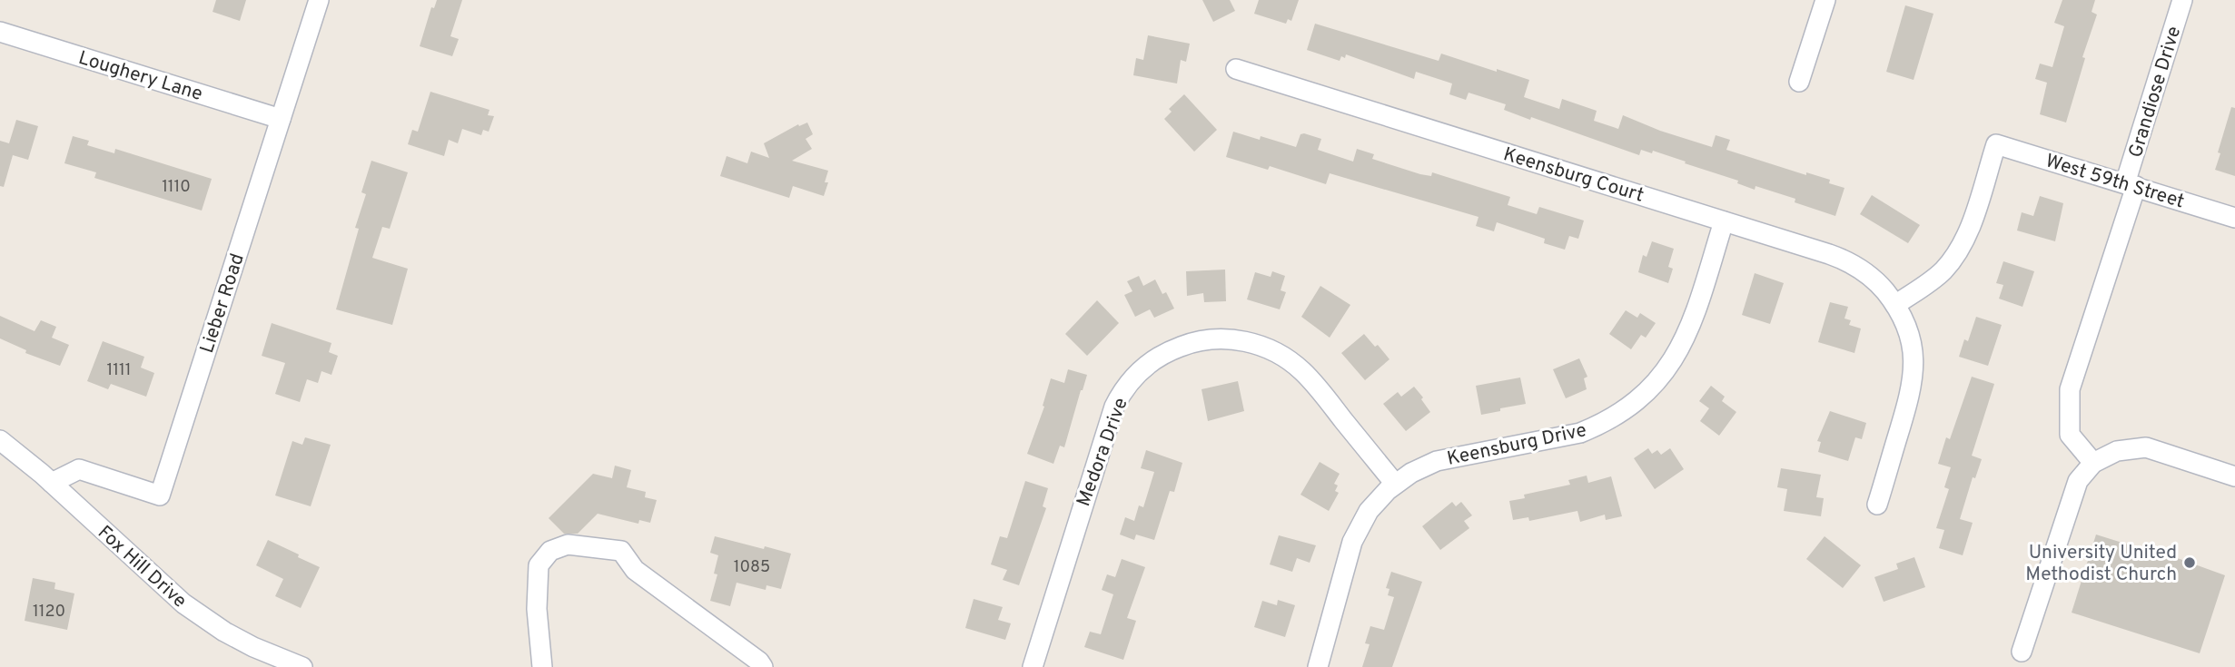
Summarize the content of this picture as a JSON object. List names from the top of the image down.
{
  "streets": {
    "street": [
      "Loughery Lane",
      "Grandiose Drive",
      "Keensburg Court",
      "West 59th Street",
      "Lieber Road",
      "Keensburg Drive",
      "Medora Drive",
      "Fox Hill Drive"
    ]
  },
  "crossings": [
    ["Loughery Lane", "Lieber Road"],
    ["Grandiose Drive", "West 59th Street"],
    ["Keensburg Court", "West 59th Street"],
    ["Keensburg Court", "Keensburg Drive"],
    ["Lieber Road", "Fox Hill Drive"],
    ["Keensburg Drive", "Medora Drive"]
  ],
  "places": ["University United Methodist Church"],
  "house_numbers": [
    "1110",
    "1111",
    "1085",
    "1120"
  ]
}
